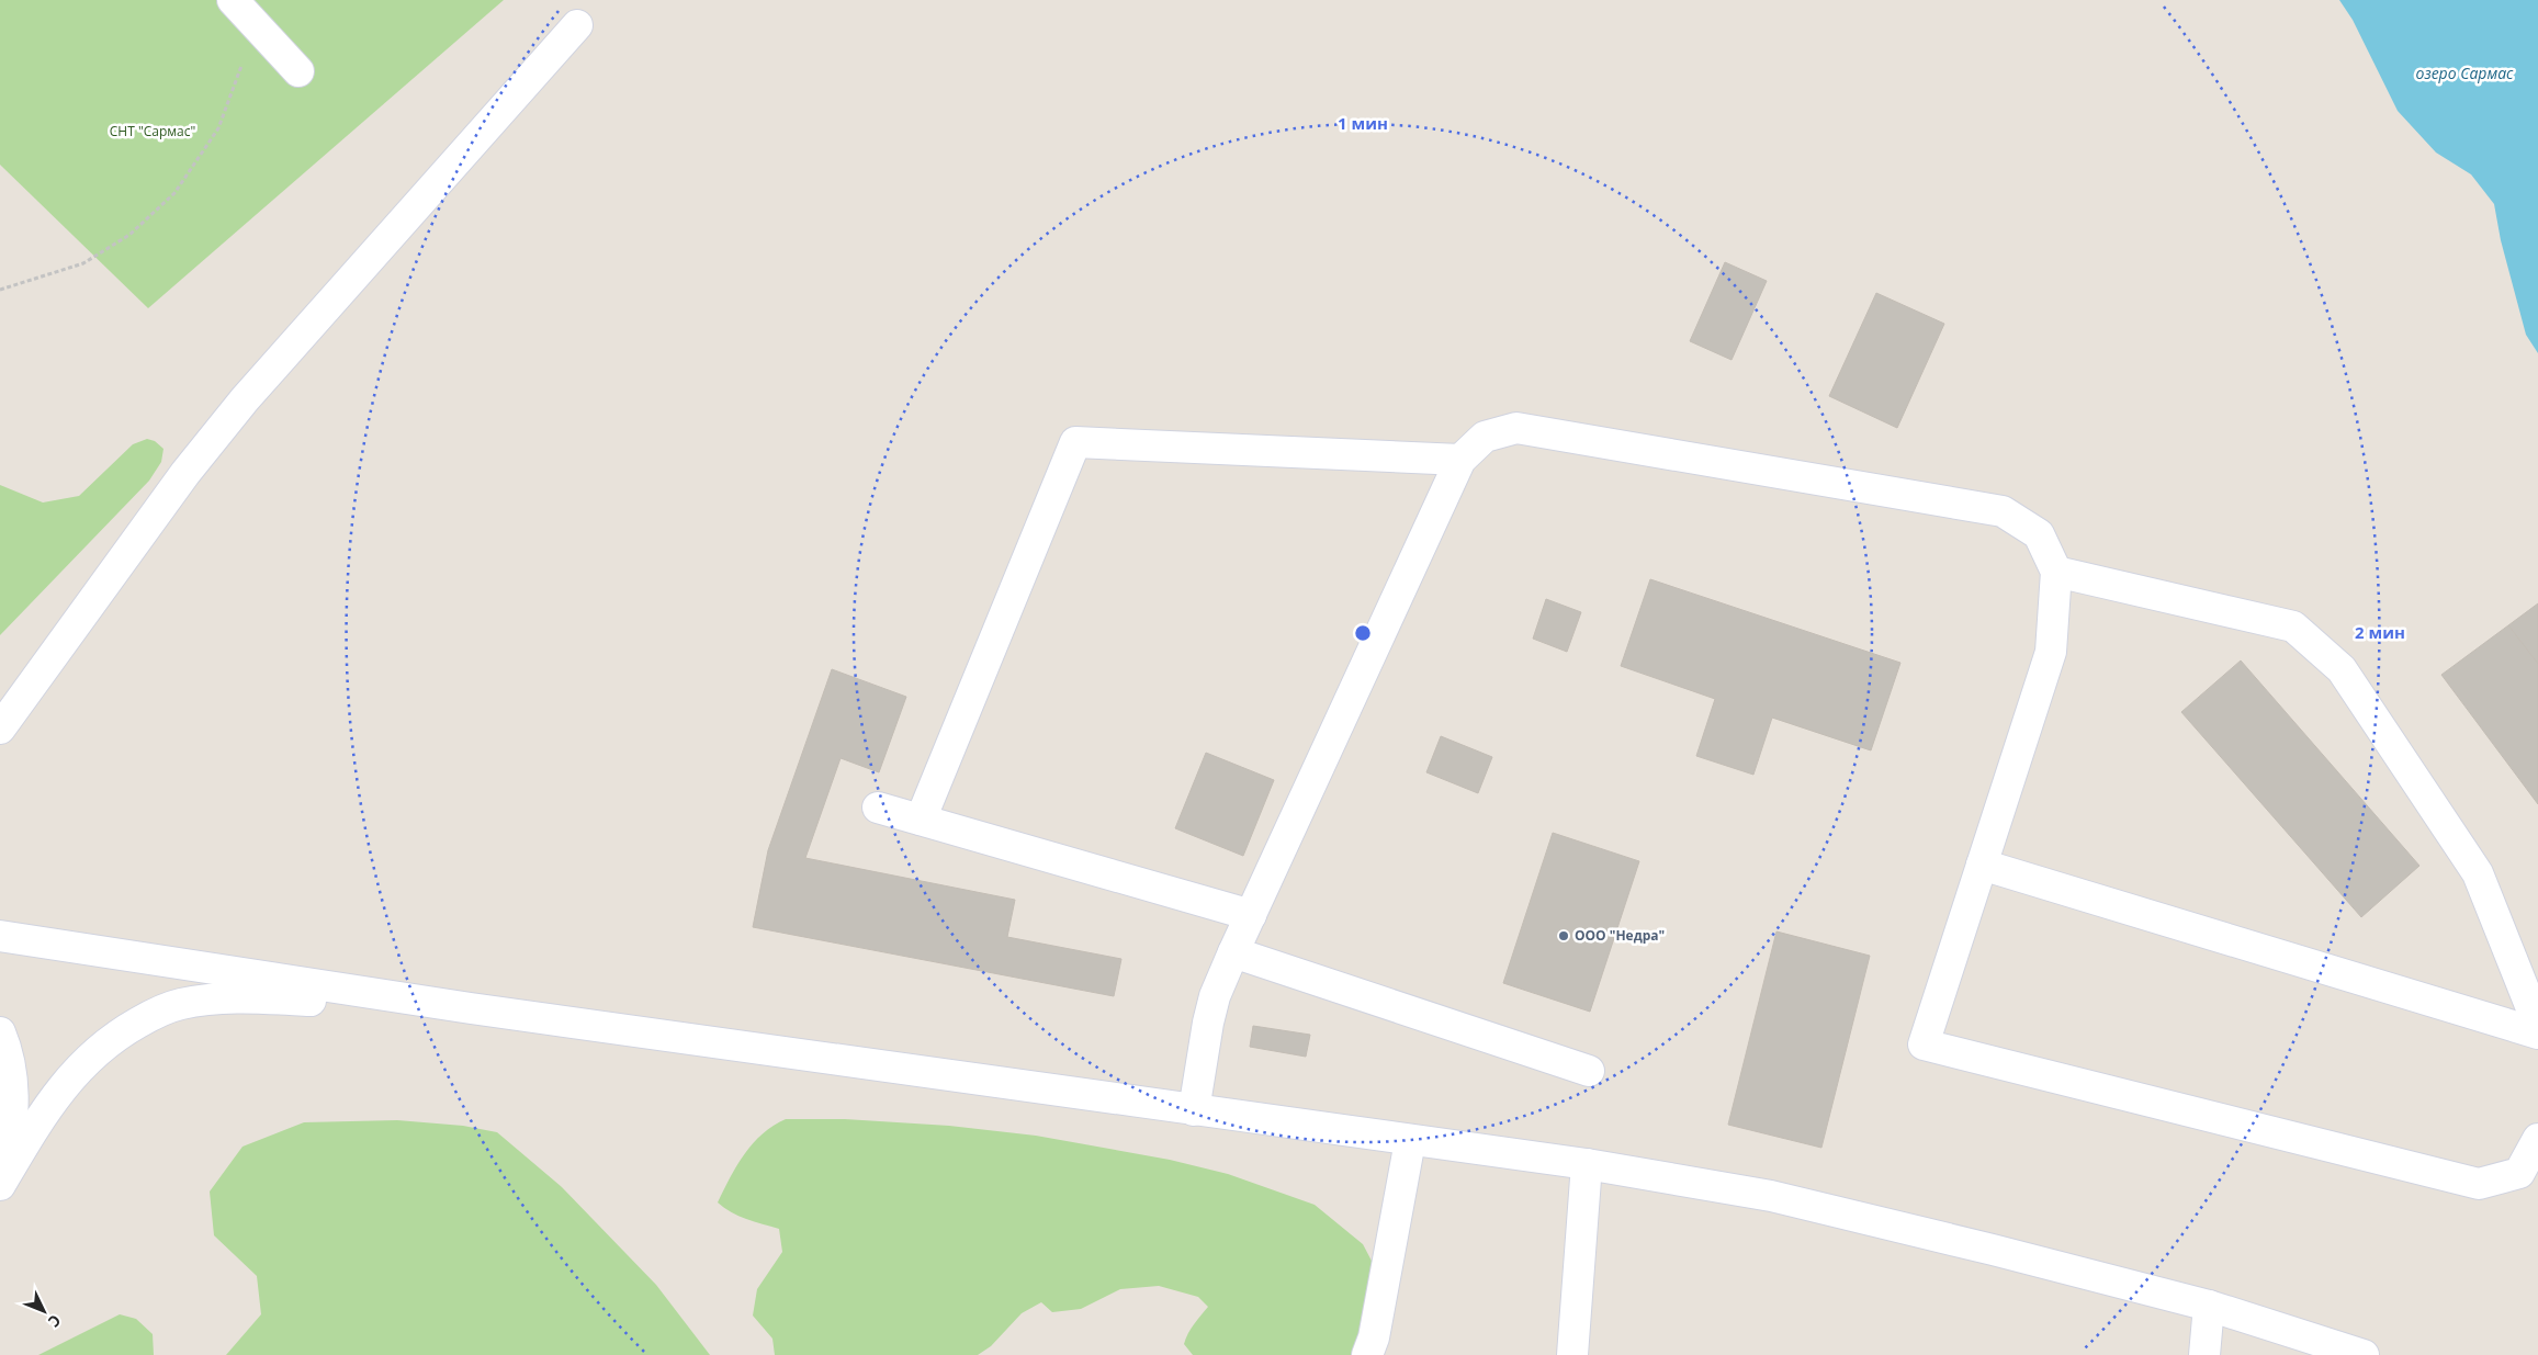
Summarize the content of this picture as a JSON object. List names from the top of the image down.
{
  "water": ["озеро Сармас"],
  "parks": ["СНТ \"Сармас\""],
  "places": ["ООО \"Недра\""],
  "north": "bottom right",
  "rings": ["1 мин", "2 мин"]
}
